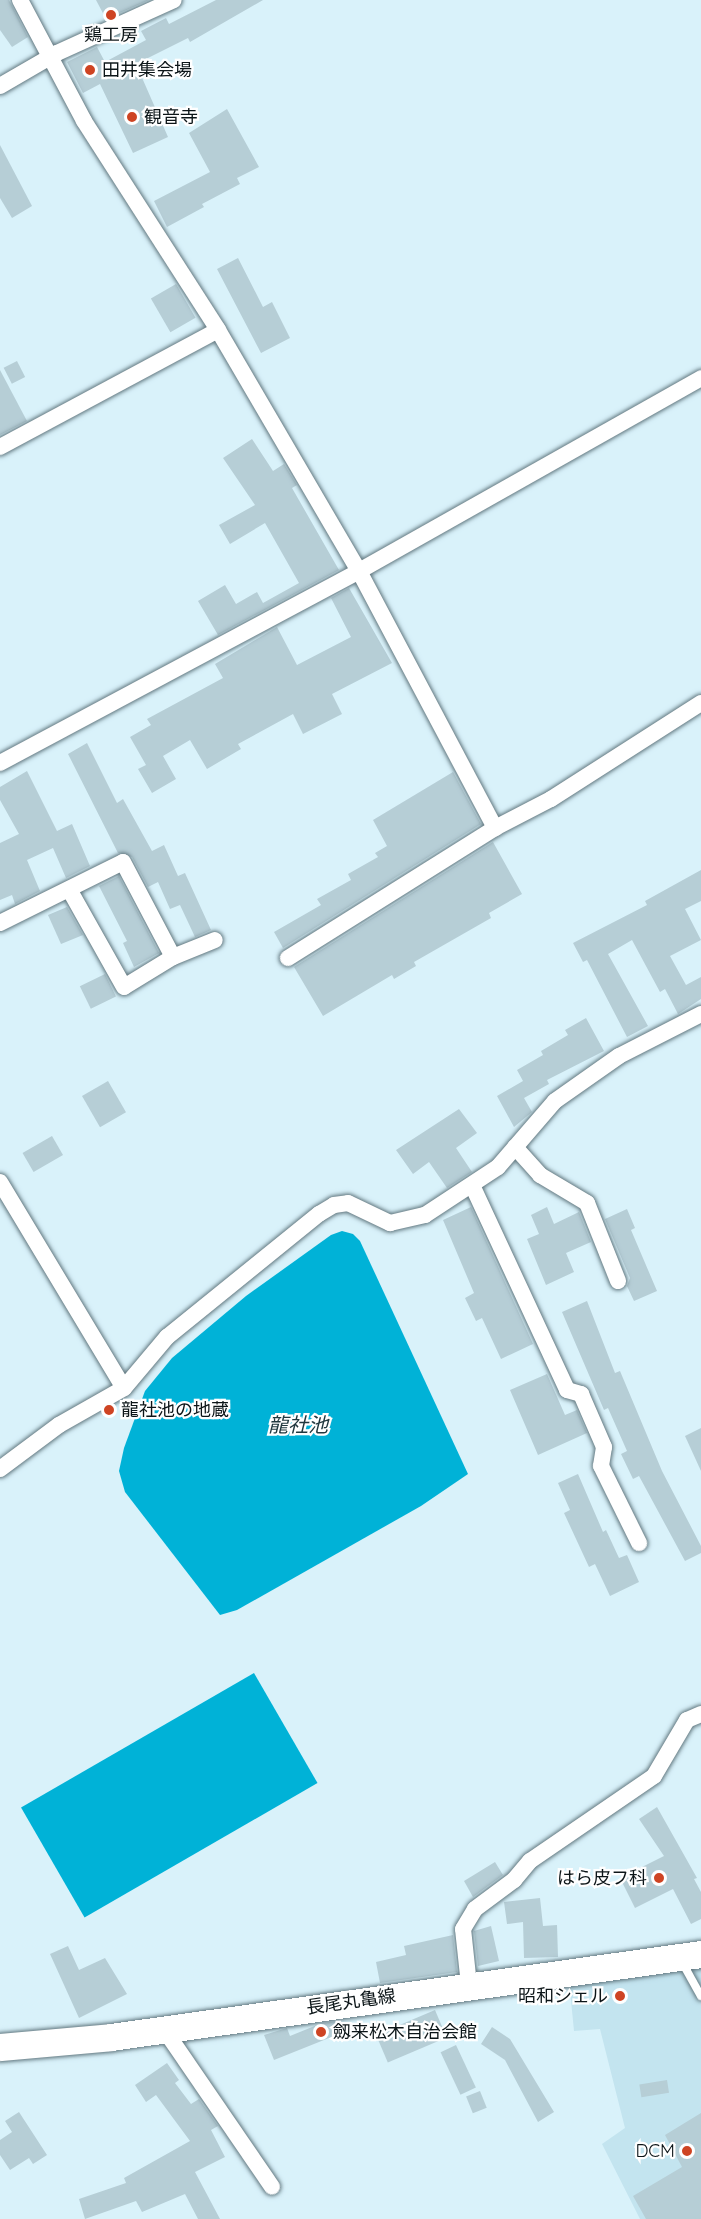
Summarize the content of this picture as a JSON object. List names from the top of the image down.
{
  "streets": {
    "main road": ["長尾丸亀線"]
  },
  "water": ["龍社池"],
  "places": [
    "鶏工房",
    "田井集会場",
    "観音寺",
    "龍社池の地蔵",
    "はら皮フ科",
    "昭和シェル",
    "劔来松木自治会館",
    "DCM"
  ]
}
